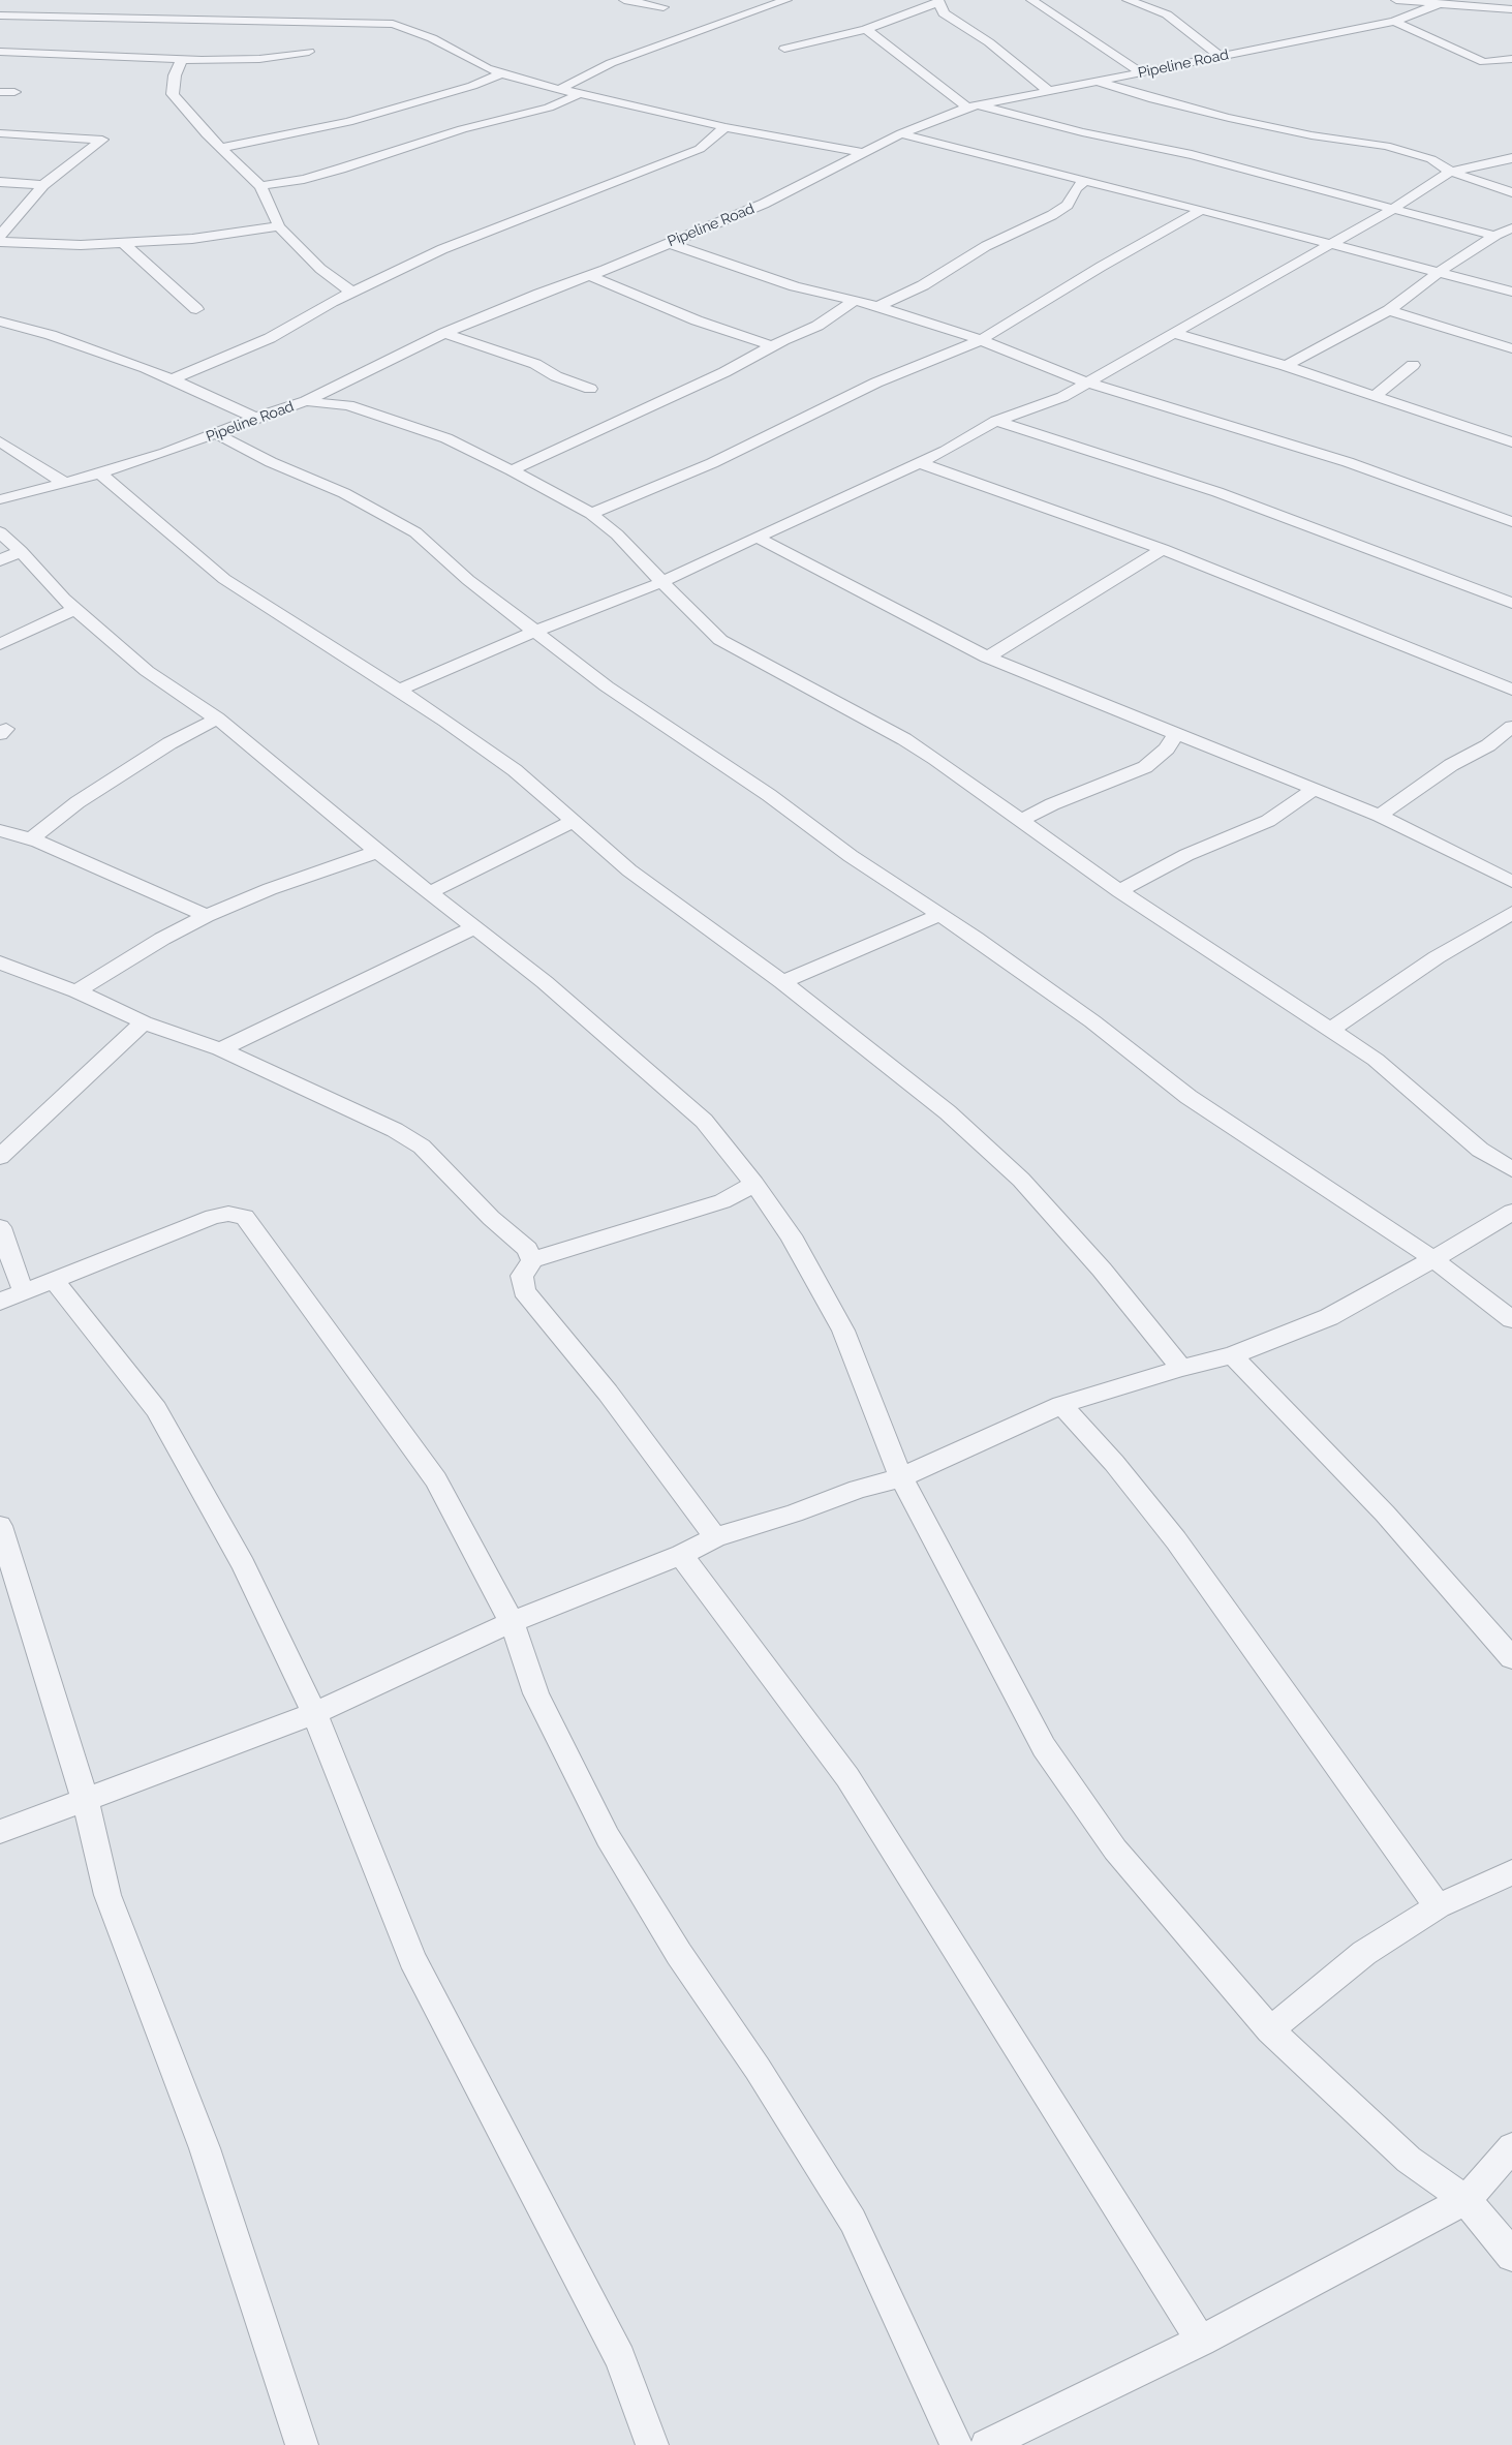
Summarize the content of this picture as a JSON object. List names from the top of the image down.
{
  "streets": {
    "street": ["Pipeline Road"]
  }
}
